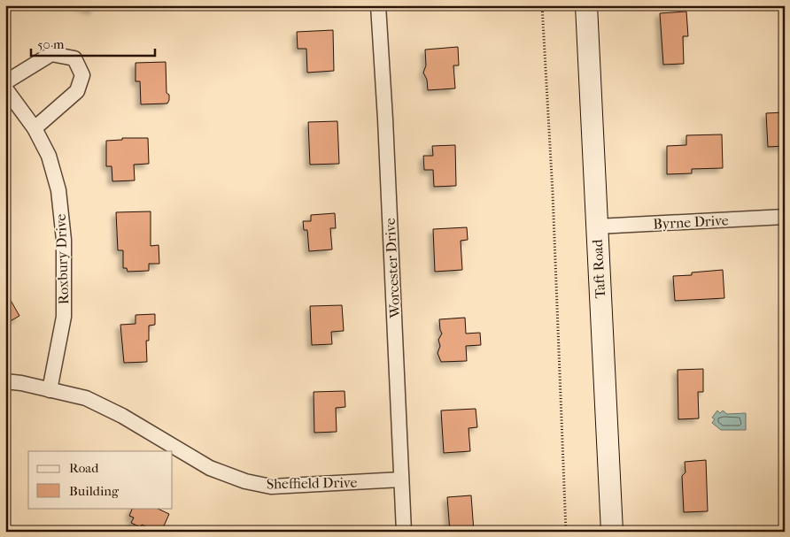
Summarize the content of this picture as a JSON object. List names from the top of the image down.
{
  "streets": {
    "street": [
      "Byrne Drive",
      "Roxbury Drive",
      "Worcester Drive",
      "Taft Road",
      "Sheffield Drive"
    ]
  },
  "crossings": [
    ["Byrne Drive", "Taft Road"],
    ["Roxbury Drive", "Sheffield Drive"],
    ["Worcester Drive", "Sheffield Drive"]
  ],
  "legend": ["Road", "Building"],
  "scale_bar": "50 m"
}
